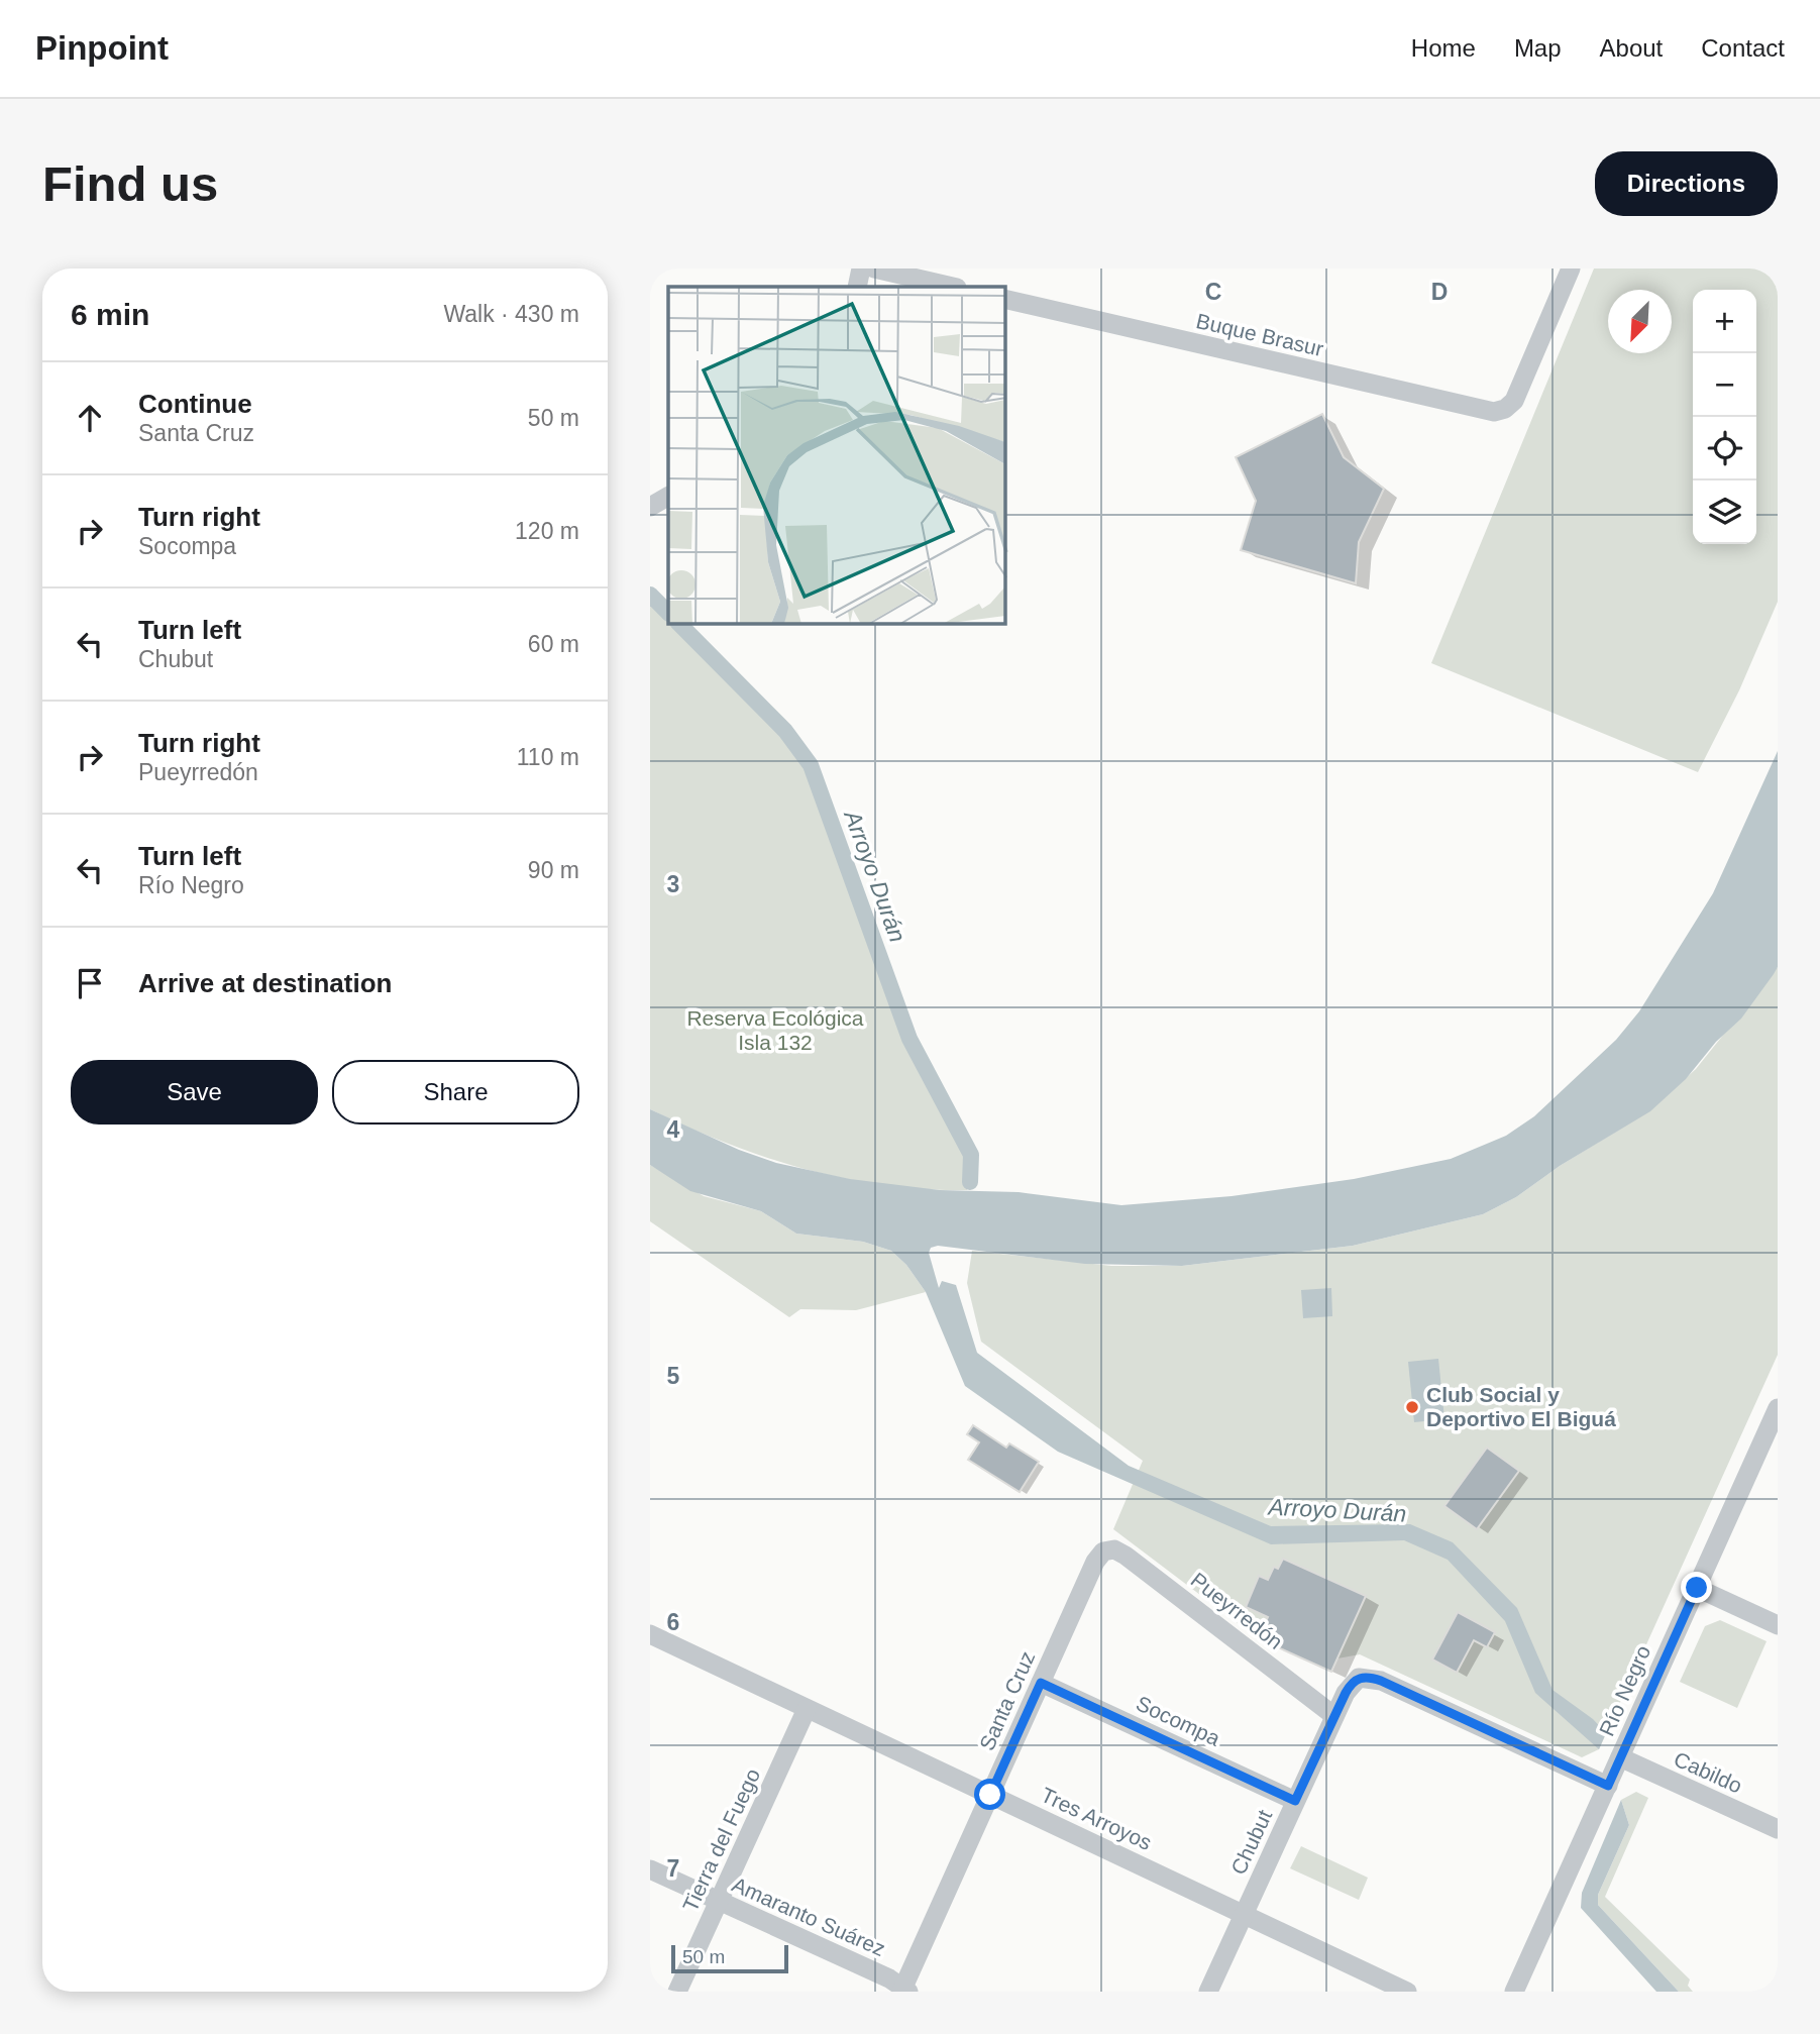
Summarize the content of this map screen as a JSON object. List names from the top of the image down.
{
  "streets": {
    "street": [
      "Buque Brasur",
      "Pueyrredón",
      "Río Negro",
      "Santa Cruz",
      "Socompa",
      "Cabildo",
      "Tres Arroyos",
      "Tierra del Fuego",
      "Chubut",
      "Amaranto Suárez"
    ]
  },
  "crossings": [
    ["Pueyrredón", "Santa Cruz"],
    ["Pueyrredón", "Chubut"],
    ["Río Negro", "Cabildo"],
    ["Río Negro", "Chubut"],
    ["Santa Cruz", "Socompa"],
    ["Santa Cruz", "Tres Arroyos"],
    ["Santa Cruz", "Amaranto Suárez"],
    ["Socompa", "Chubut"],
    ["Tres Arroyos", "Tierra del Fuego"],
    ["Tres Arroyos", "Chubut"],
    ["Tierra del Fuego", "Amaranto Suárez"]
  ],
  "water": ["Arroyo Durán"],
  "parks": ["Reserva Ecológica Isla 132"],
  "places": ["Club Social y Deportivo El Biguá"],
  "scale_bar": "50 m",
  "north": "bottom left",
  "page": {
    "header": "Pinpoint",
    "nav": [
      "Home",
      "Map",
      "About",
      "Contact"
    ],
    "buttons": [
      "Directions",
      ["Save", "Share"]
    ],
    "title": "Find us",
    "heading": ["6 min", "Walk · 430 m"],
    "map_buttons": ["+", "−"],
    "list": [
      ["Continue", "Santa Cruz", "50 m"],
      ["Turn right", "Socompa", "120 m"],
      ["Turn left", "Chubut", "60 m"],
      ["Turn right", "Pueyrredón", "110 m"],
      ["Turn left", "Río Negro", "90 m"],
      "Arrive at destination"
    ],
    "scale": "50 m"
  },
  "grid": {
    "columns": ["C", "D"],
    "rows": [
      "3",
      "4",
      "5",
      "6",
      "7"
    ]
  }
}
